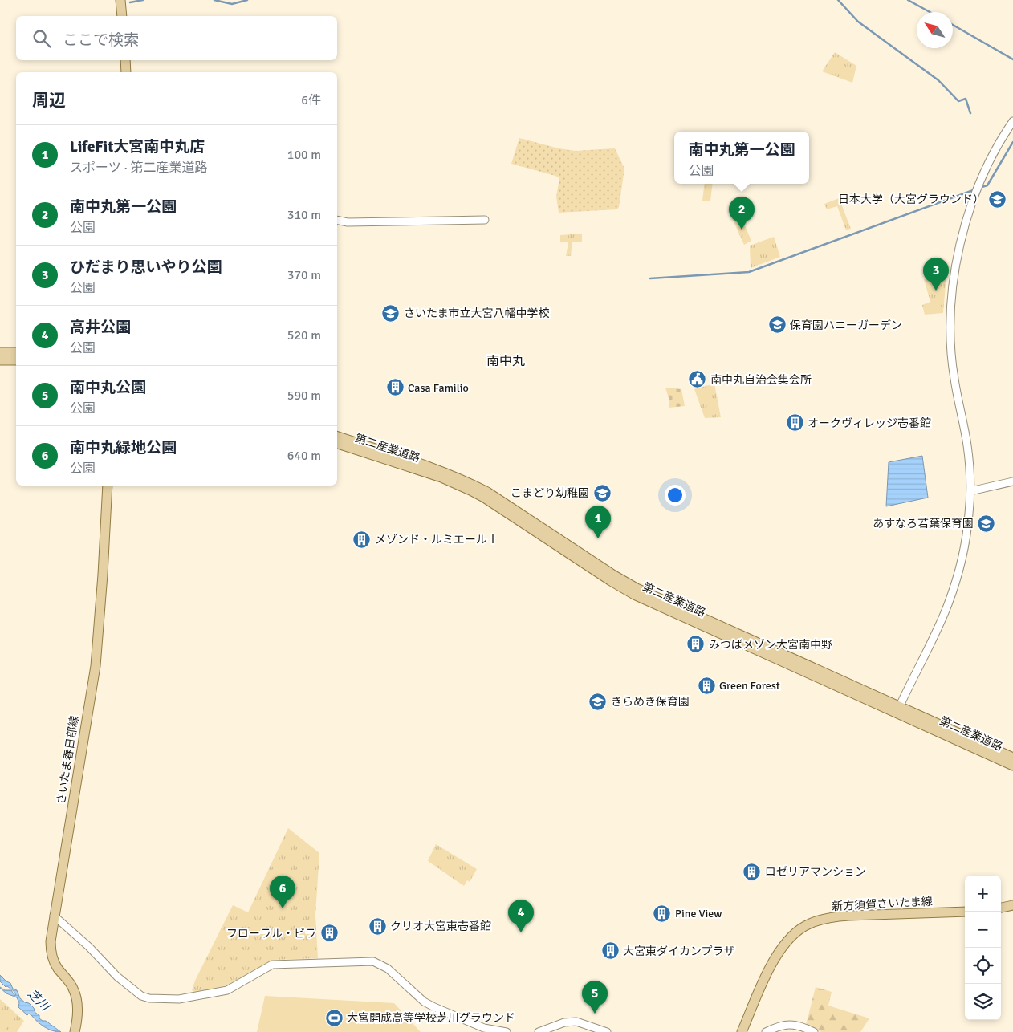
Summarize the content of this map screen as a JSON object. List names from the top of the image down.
{
  "streets": {
    "main road": ["第二産業道路", "さいたま春日部線", "新方須賀さいたま線"]
  },
  "districts": ["南中丸"],
  "water": ["芝川"],
  "places": {
    "school or university": [
      "日本大学（大宮グラウンド）",
      "さいたま市立大宮八幡中学校",
      "保育園ハニーガーデン",
      "こまどり幼稚園",
      "あすなろ若葉保育園",
      "きらめき保育園"
    ],
    "public building": ["南中丸自治会集会所"],
    "building": [
      "Casa Familio",
      "オークヴィレッジ壱番館",
      "メゾンド・ルミエールⅠ",
      "みつばメゾン大宮南中野",
      "Green Forest",
      "ロゼリアマンション",
      "Pine View",
      "クリオ大宮東壱番館",
      "フローラル・ビラ",
      "大宮東ダイカンプラザ"
    ],
    "sports": ["大宮開成高等学校芝川グラウンド"]
  },
  "north": "top left",
  "page": {
    "search": "ここで検索",
    "heading": ["周辺", "6件"],
    "list": [
      {
        "mark": "1",
        "name": "LifeFit大宮南中丸店",
        "note": "スポーツ · 第二産業道路",
        "value": "100 m"
      },
      {
        "mark": "2",
        "name": "南中丸第一公園",
        "note": "公園",
        "value": "310 m"
      },
      {
        "mark": "3",
        "name": "ひだまり思いやり公園",
        "note": "公園",
        "value": "370 m"
      },
      {
        "mark": "4",
        "name": "高井公園",
        "note": "公園",
        "value": "520 m"
      },
      {
        "mark": "5",
        "name": "南中丸公園",
        "note": "公園",
        "value": "590 m"
      },
      {
        "mark": "6",
        "name": "南中丸緑地公園",
        "note": "公園",
        "value": "640 m"
      }
    ],
    "popup": ["南中丸第一公園", "公園"],
    "pins": [
      "2",
      "3",
      "1",
      "6",
      "4",
      "5"
    ],
    "map_buttons": ["+", "−"]
  }
}
